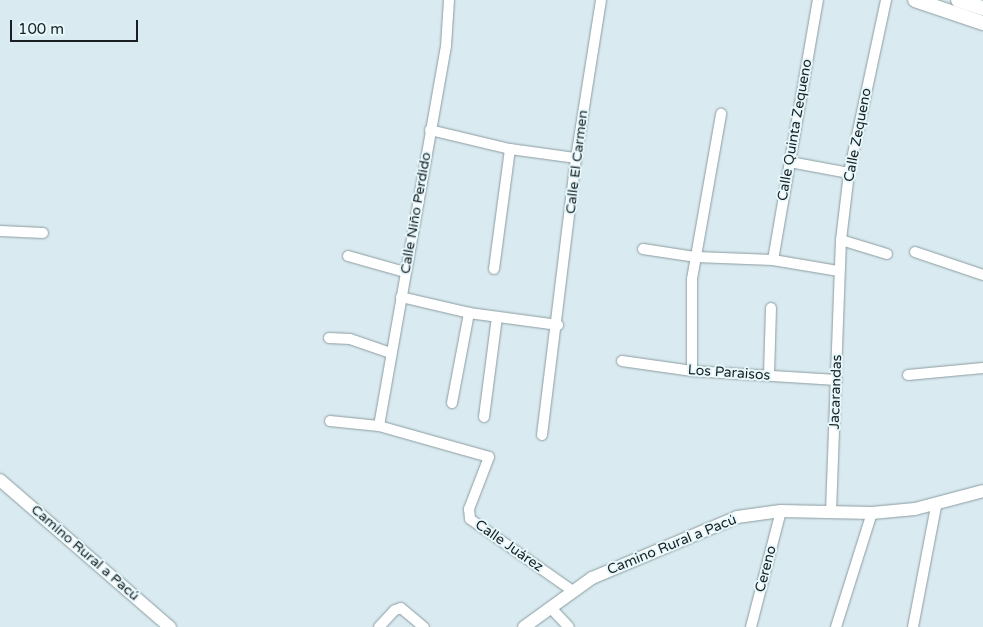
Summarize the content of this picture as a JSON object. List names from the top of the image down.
{
  "streets": {
    "street": [
      "Calle Quinta Zequeno",
      "Calle Zequeno",
      "Calle El Carmen",
      "Calle Niño Perdido",
      "Los Paraisos",
      "Jacarandas",
      "Camino Rural a Pacú",
      "Calle Juárez",
      "Cereno"
    ]
  },
  "crossings": [
    ["Calle Zequeno", "Jacarandas"],
    ["Calle Niño Perdido", "Calle Juárez"],
    ["Los Paraisos", "Jacarandas"],
    ["Jacarandas", "Camino Rural a Pacú"],
    ["Camino Rural a Pacú", "Calle Juárez"],
    ["Camino Rural a Pacú", "Cereno"]
  ],
  "scale_bar": "100 m"
}
